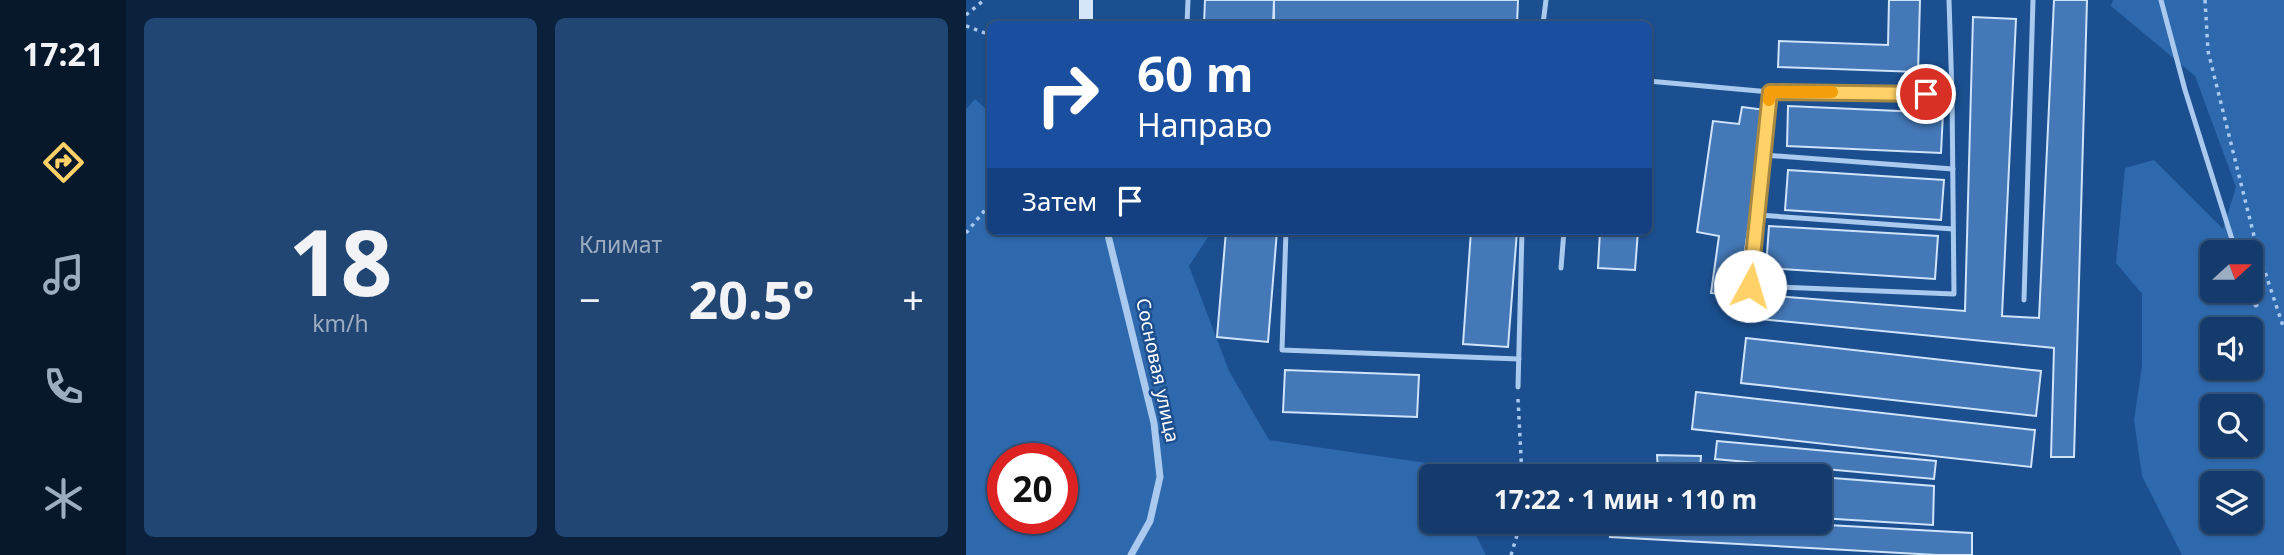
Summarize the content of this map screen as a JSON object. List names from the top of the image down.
{
  "streets": {
    "street": ["Сосновая улица"]
  },
  "north": "right",
  "page": {
    "tabs": "17:21",
    "tile": [
      ["18", "km/h"],
      "Климат"
    ],
    "turn": ["60 m", "Направо"],
    "then": "Затем",
    "heat": ["−", "20.5°", "+"],
    "limit": "20",
    "trip": "17:22 · 1 мин · 110 m"
  }
}
